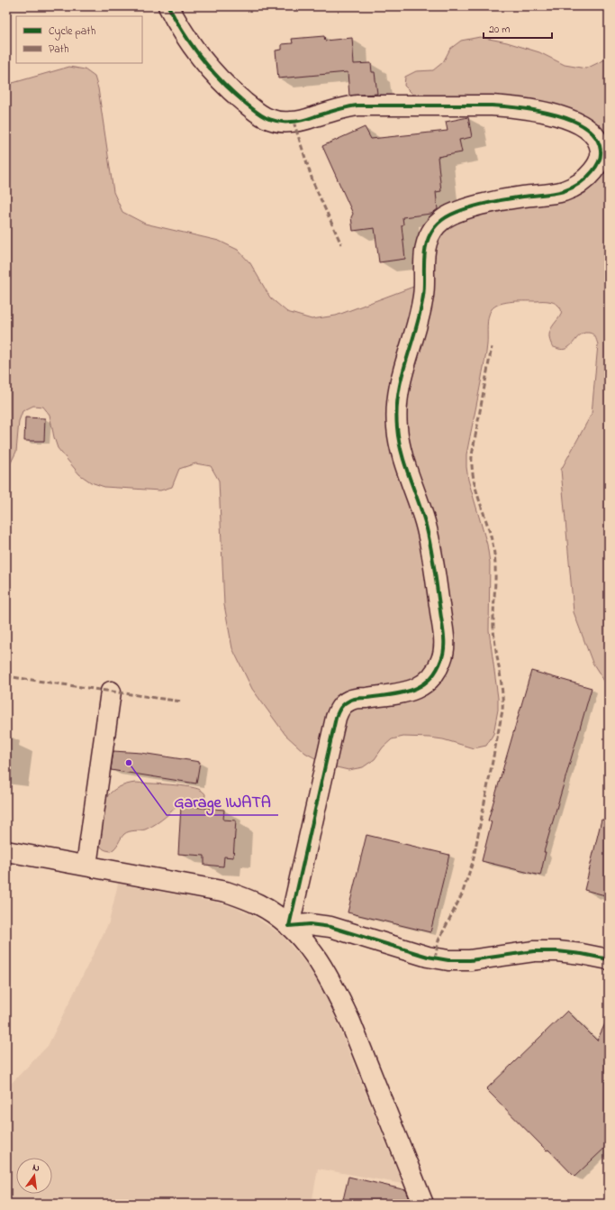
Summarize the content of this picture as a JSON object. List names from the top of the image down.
{
  "places": ["Garage IWATA"],
  "legend": ["Cycle path", "Path"],
  "scale_bar": "20 m",
  "north": "top"
}
